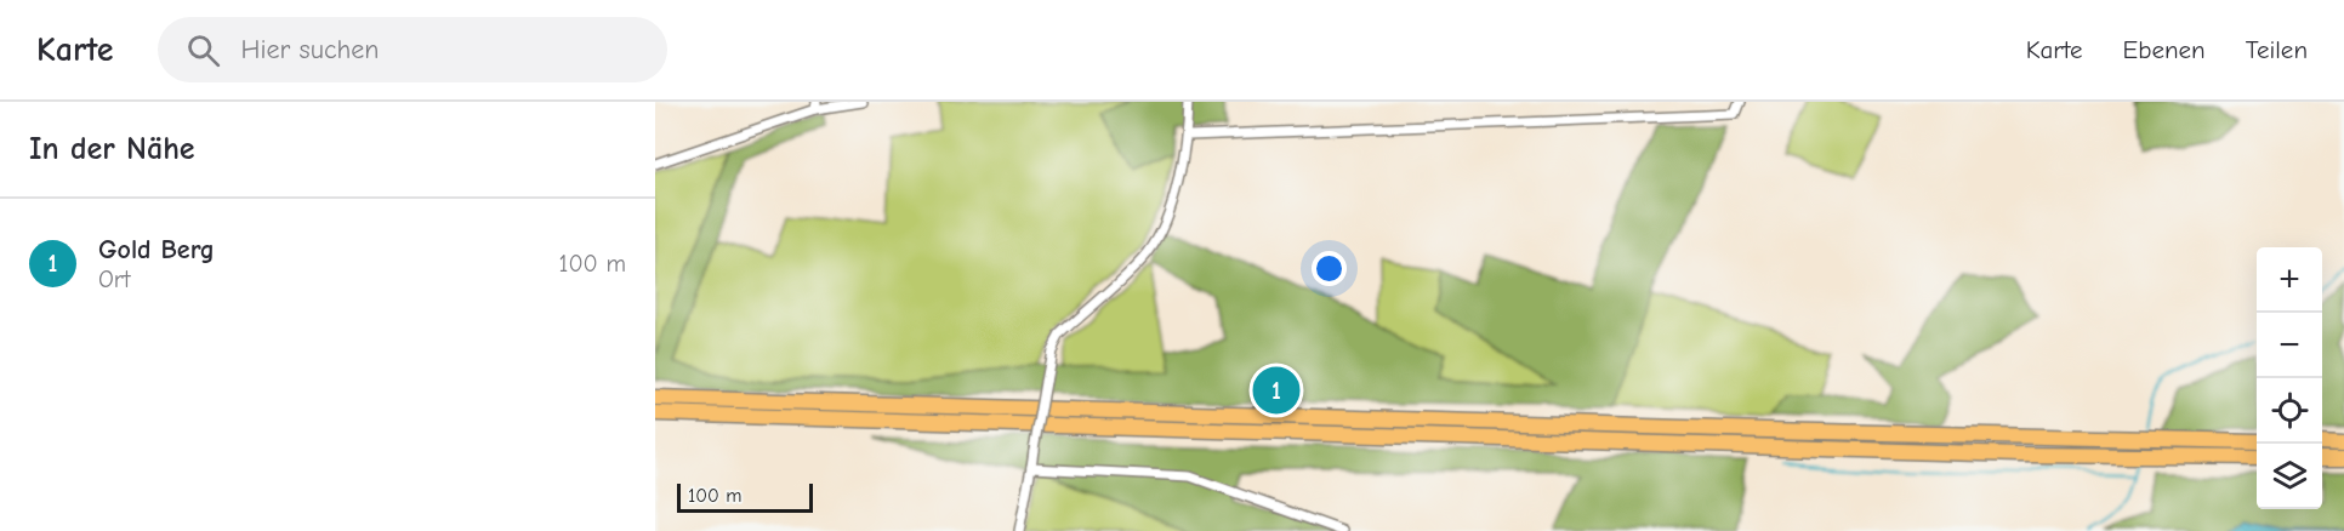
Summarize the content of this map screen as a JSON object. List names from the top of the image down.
{
  "scale_bar": "100 m",
  "page": {
    "header": "Karte",
    "search": "Hier suchen",
    "nav": ["Karte", "Ebenen", "Teilen"],
    "heading": "In der Nähe",
    "list": [
      {
        "mark": "1",
        "name": "Gold Berg",
        "note": "Ort",
        "value": "100 m"
      }
    ],
    "map_buttons": ["+", "−"],
    "pins": "1",
    "scale": "100 m"
  }
}
